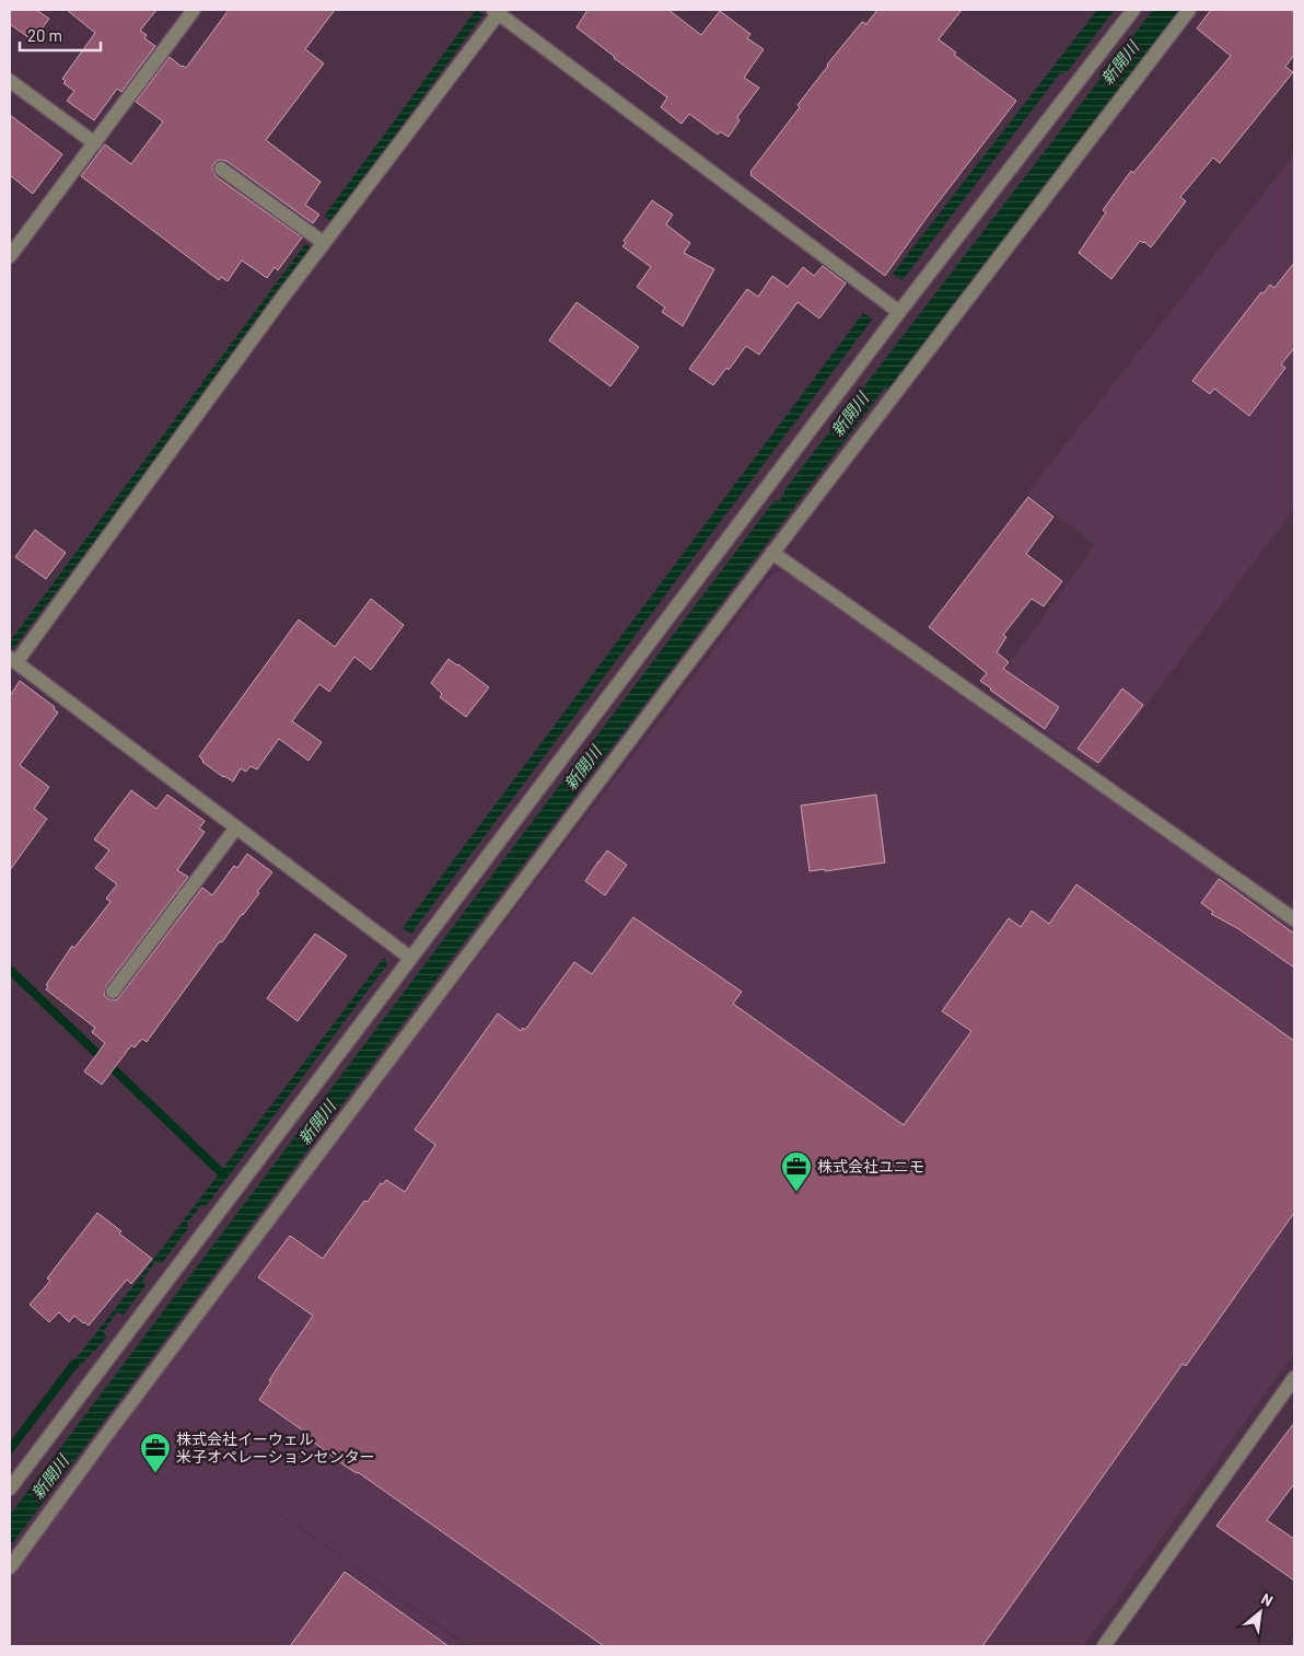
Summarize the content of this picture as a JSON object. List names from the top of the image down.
{
  "water": ["新開川"],
  "places": {
    "office": ["株式会社ユニモ", "株式会社イーウェル 米子オペレーションセンター"]
  },
  "scale_bar": "20 m",
  "north": "top right"
}
